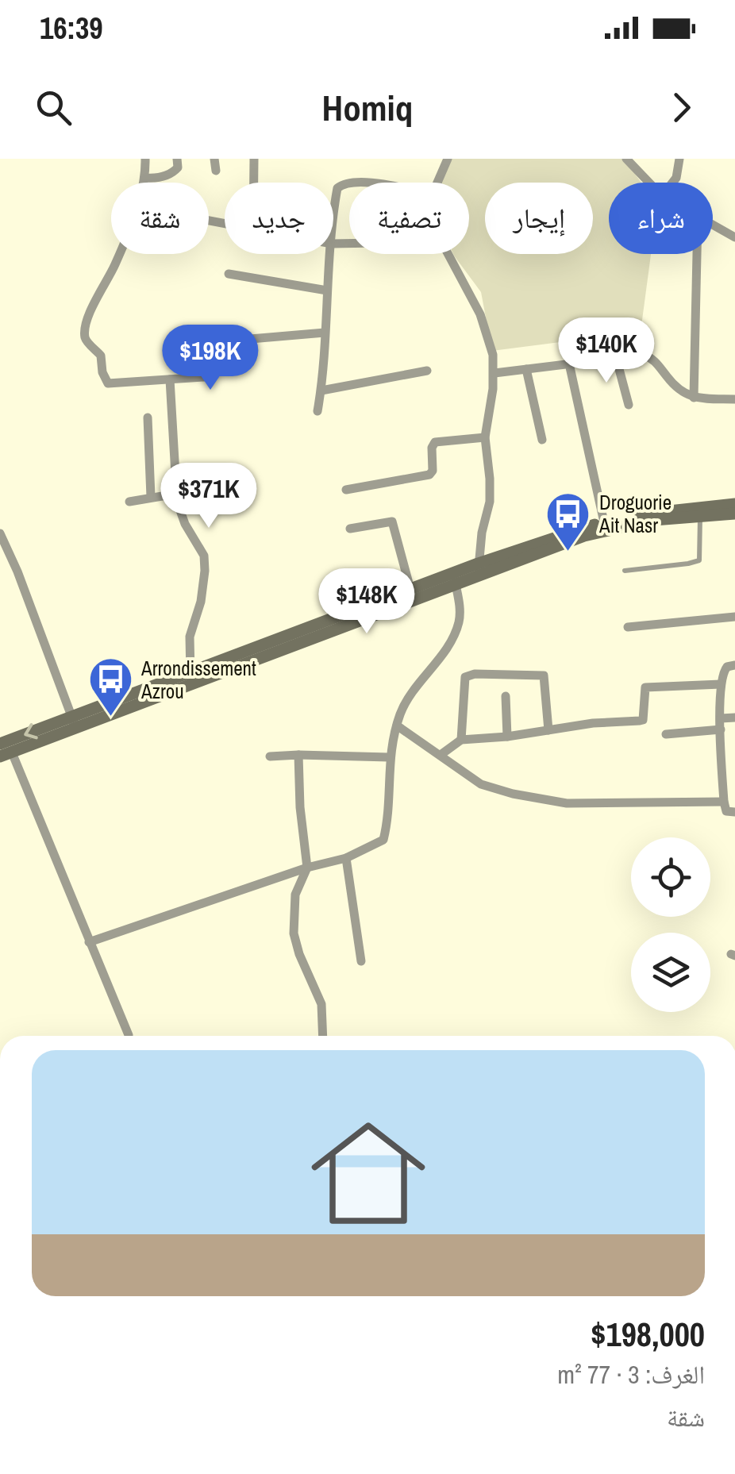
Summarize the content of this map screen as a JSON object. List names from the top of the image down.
{
  "places": {
    "bus stop": ["Droguorie Ait Nasr", "Arrondissement Azrou"]
  },
  "page": {
    "status": "16:39",
    "header": "Homiq",
    "chip": [
      "شراء",
      "إيجار",
      "تصفية",
      "جديد",
      "شقة"
    ],
    "price": [
      "$140K",
      "$198K",
      "$371K",
      "$148K"
    ],
    "list": [
      {
        "name": "$198,000",
        "note": "الغرف: 3 · 77 m² · شقة"
      }
    ]
  }
}
